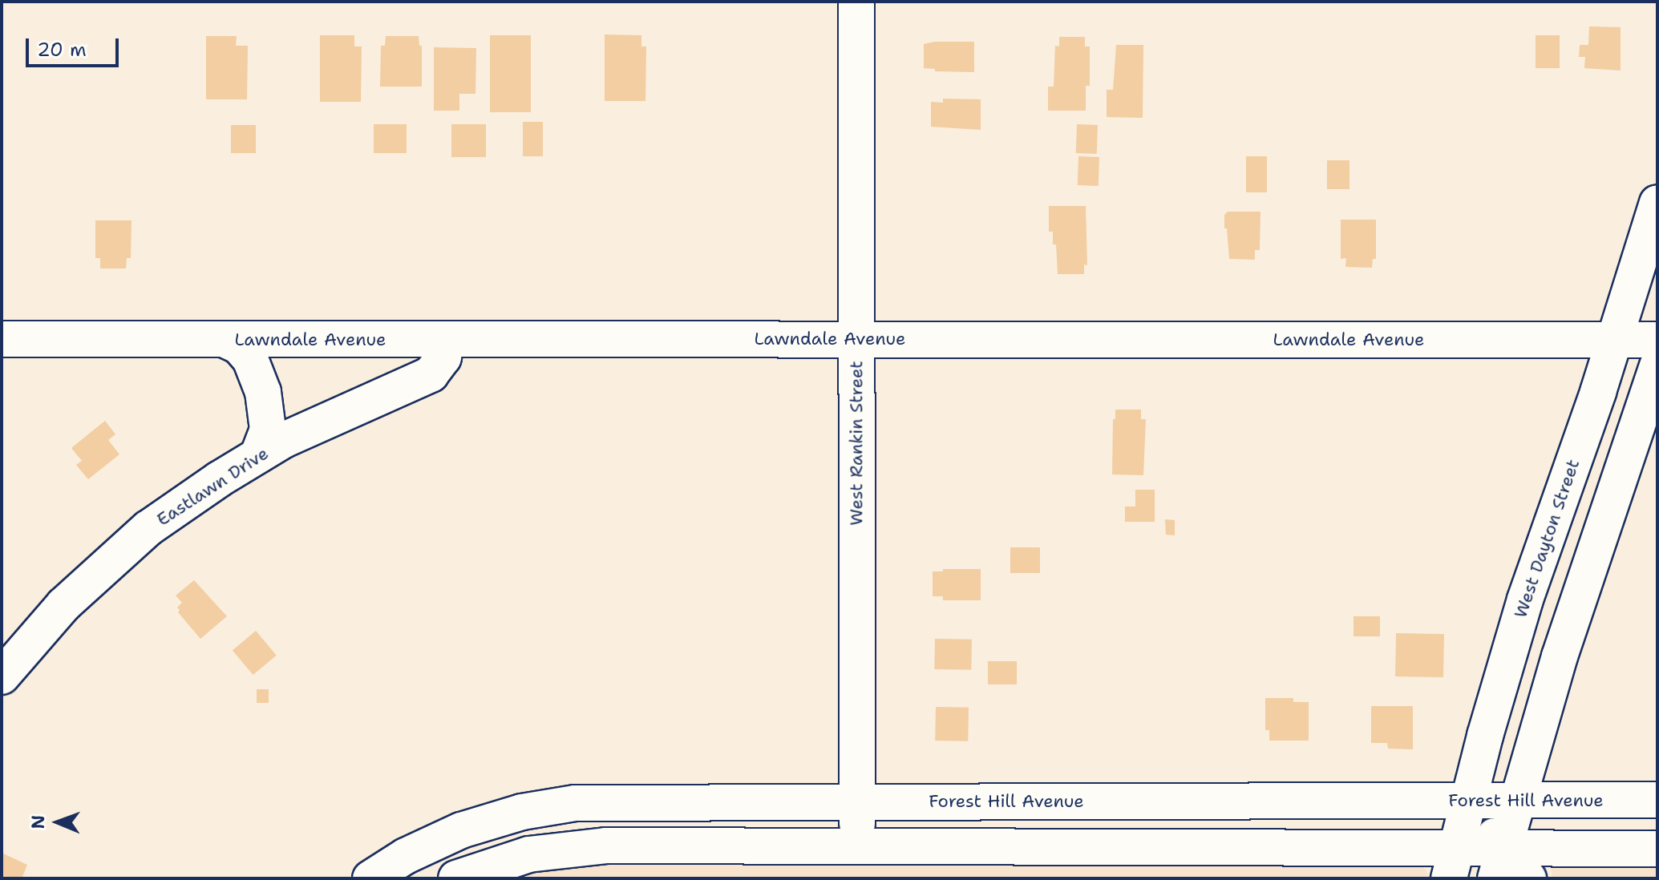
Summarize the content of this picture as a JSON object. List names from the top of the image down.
{
  "streets": {
    "street": [
      "Lawndale Avenue",
      "West Rankin Street",
      "Eastlawn Drive",
      "West Dayton Street",
      "Forest Hill Avenue"
    ]
  },
  "crossings": [
    ["Lawndale Avenue", "West Rankin Street"],
    ["Lawndale Avenue", "Eastlawn Drive"],
    ["Lawndale Avenue", "West Dayton Street"],
    ["West Rankin Street", "Forest Hill Avenue"],
    ["West Dayton Street", "Forest Hill Avenue"]
  ],
  "scale_bar": "20 m",
  "north": "left"
}
